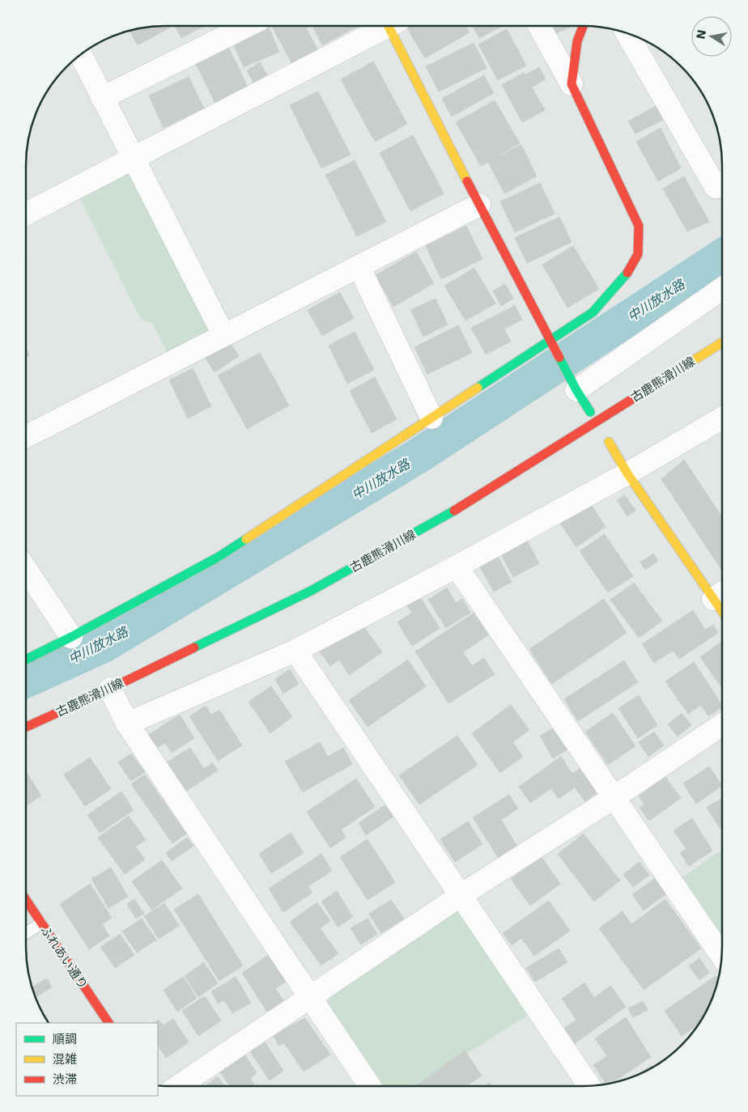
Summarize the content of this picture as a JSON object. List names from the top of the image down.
{
  "streets": {
    "street": ["古鹿熊滑川線", "ふれあい通り"]
  },
  "water": ["中川放水路"],
  "legend": ["順調", "混雑", "渋滞"],
  "north": "left"
}
